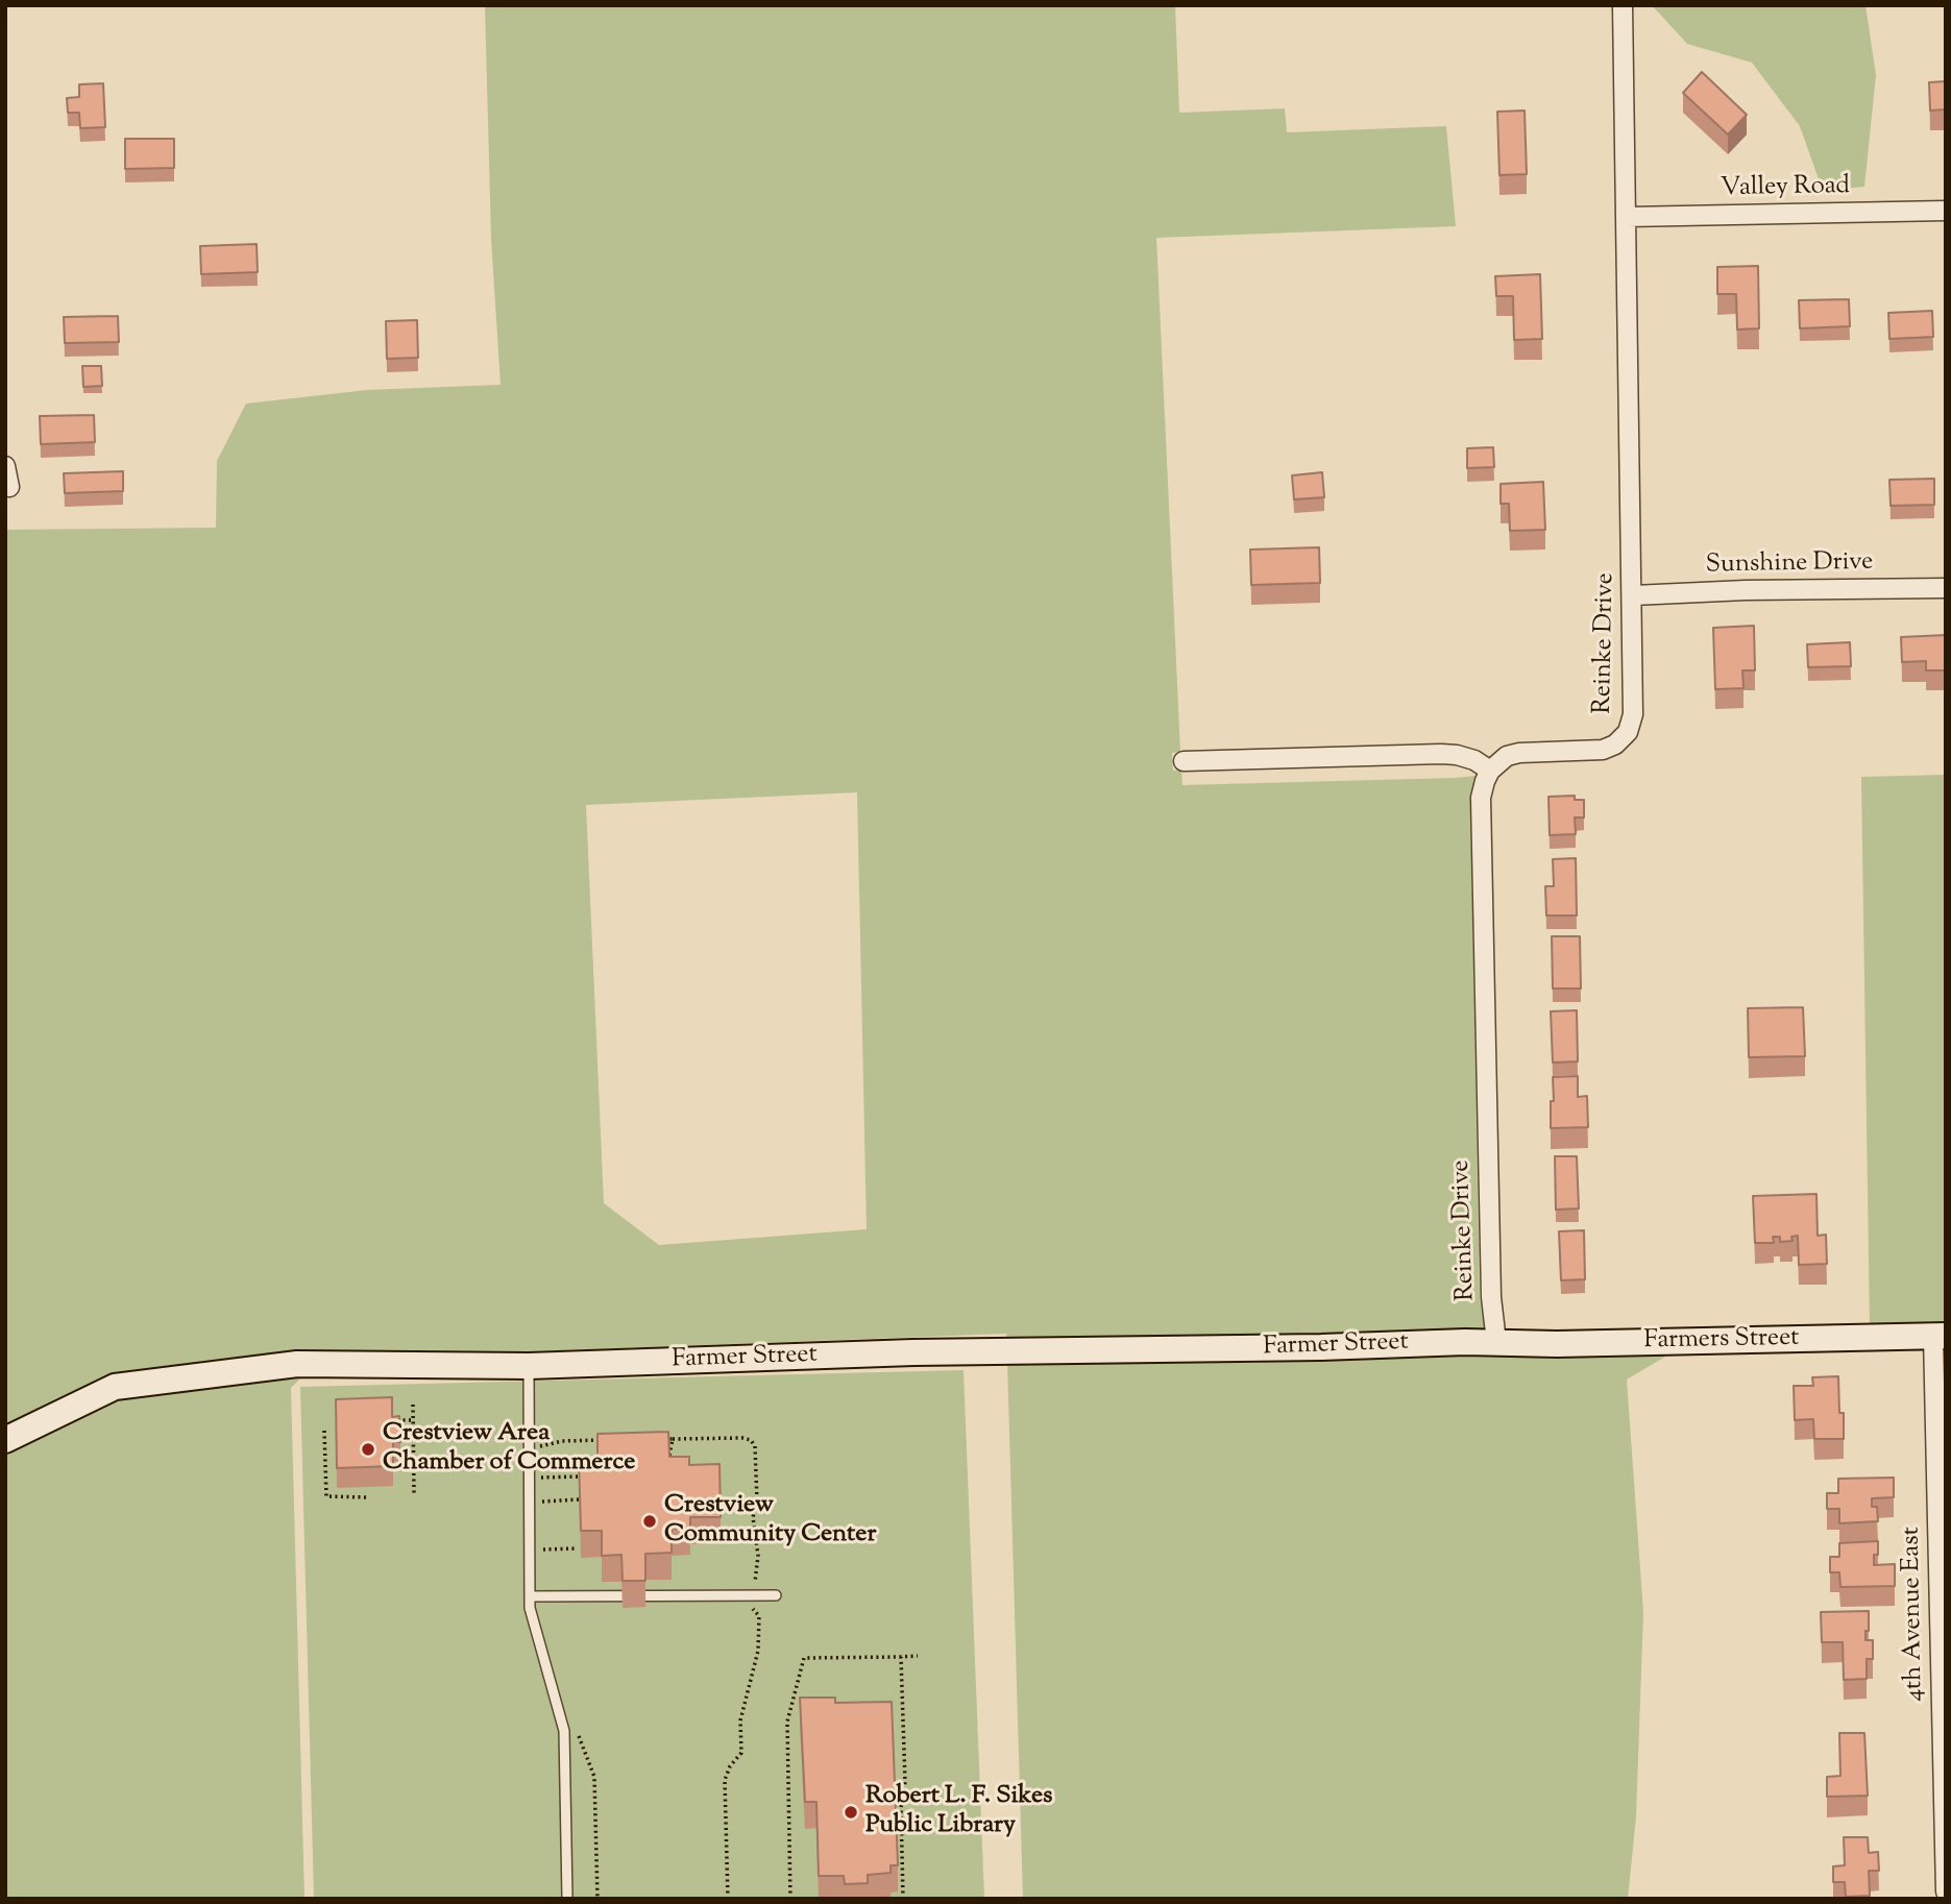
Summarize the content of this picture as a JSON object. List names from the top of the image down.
{
  "streets": {
    "street": [
      "Valley Road",
      "Sunshine Drive",
      "Reinke Drive",
      "Farmers Street",
      "Farmer Street",
      "4th Avenue East"
    ]
  },
  "crossings": [
    ["Valley Road", "Reinke Drive"],
    ["Sunshine Drive", "Reinke Drive"],
    ["Reinke Drive", "Farmers Street"],
    ["Reinke Drive", "Farmer Street"],
    ["Farmers Street", "Farmer Street"],
    ["Farmers Street", "4th Avenue East"]
  ],
  "places": ["Crestview Area Chamber of Commerce", "Crestview Community Center", "Robert L. F. Sikes Public Library"]
}
